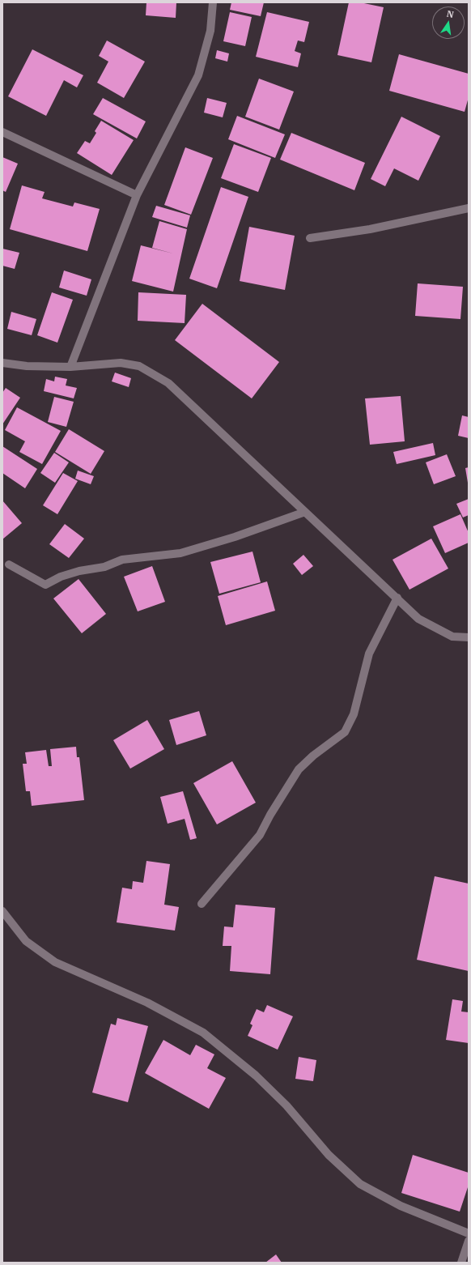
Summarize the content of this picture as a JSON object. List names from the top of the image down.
{
  "north": "top"
}
